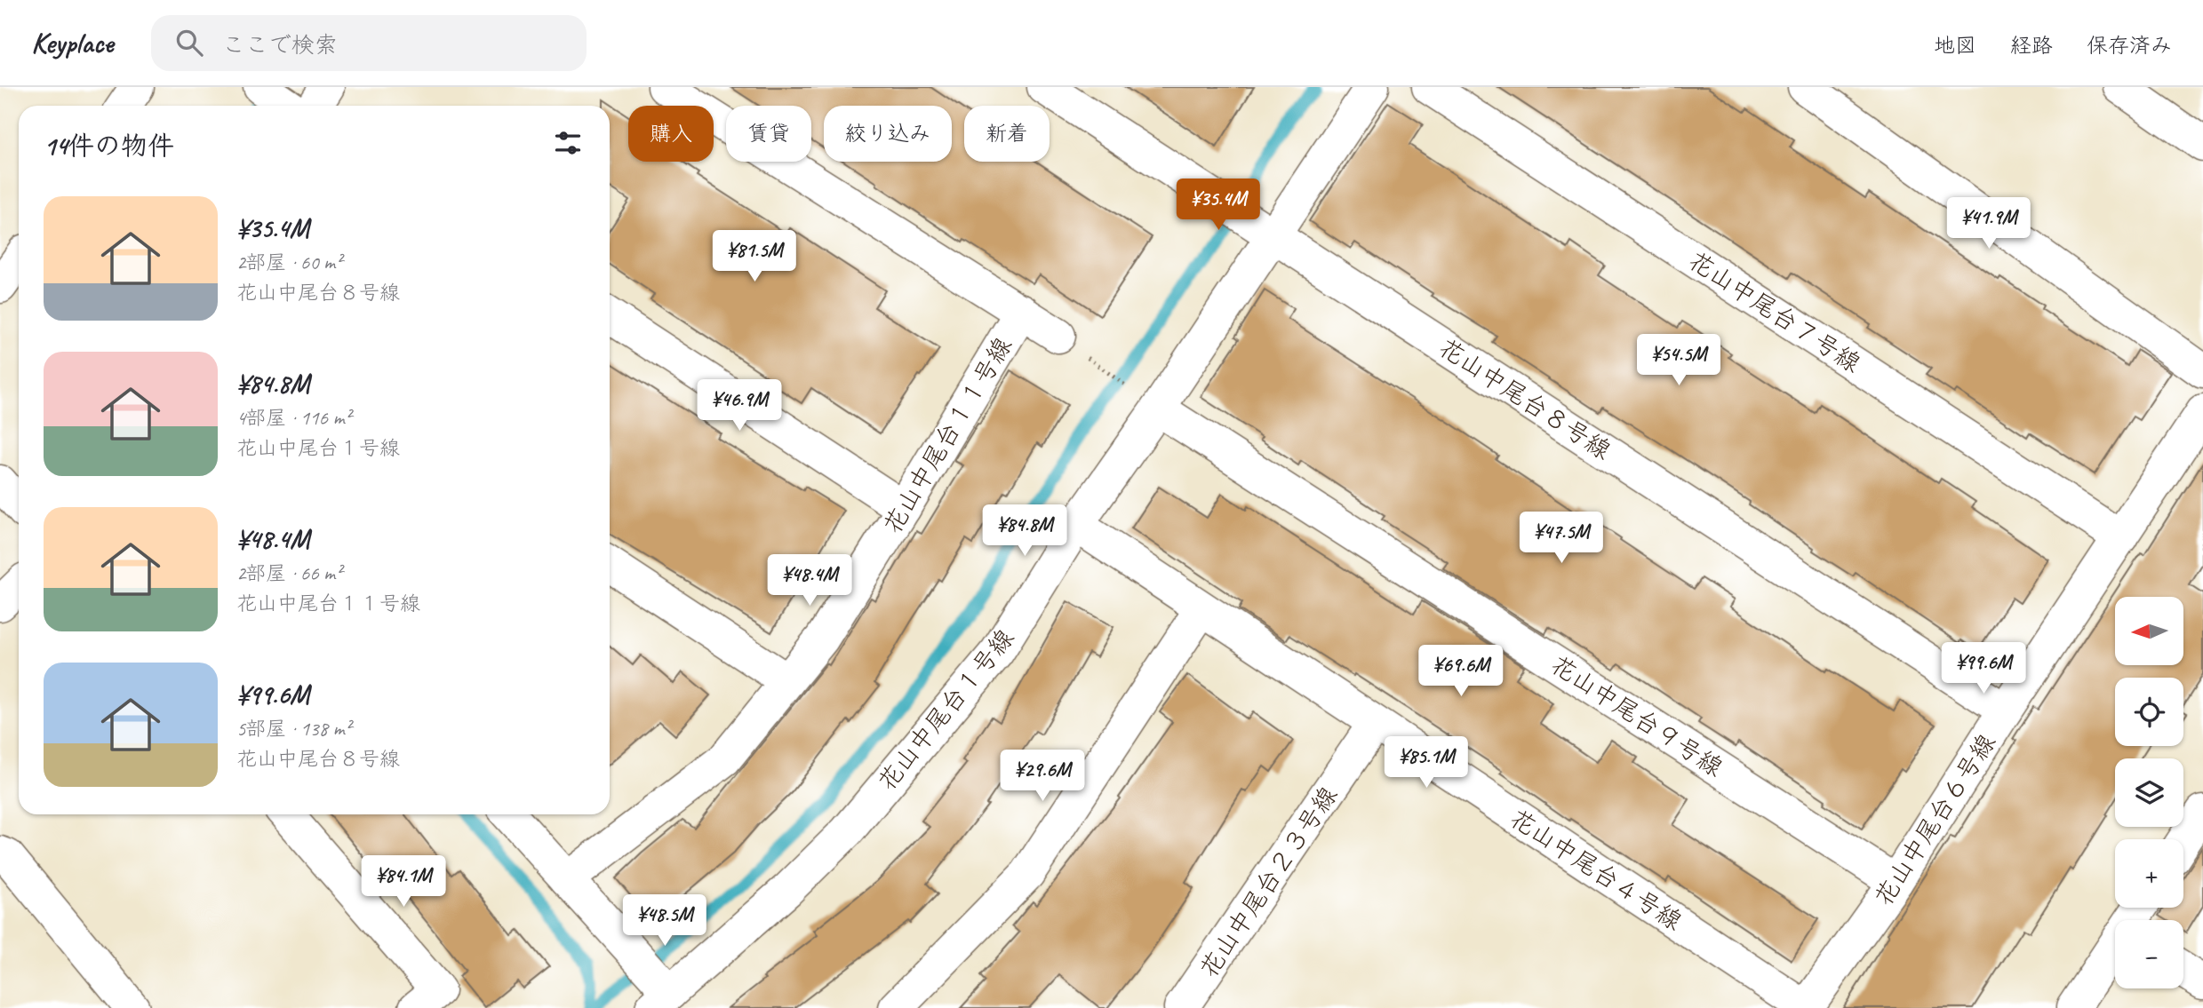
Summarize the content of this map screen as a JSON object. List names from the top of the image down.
{
  "streets": {
    "main road": [
      "花山中尾台７号線",
      "花山中尾台８号線",
      "花山中尾台１１号線",
      "花山中尾台１号線",
      "花山中尾台９号線",
      "花山中尾台６号線",
      "花山中尾台４号線",
      "花山中尾台２３号線"
    ]
  },
  "crossings": [
    ["花山中尾台７号線", "花山中尾台６号線"],
    ["花山中尾台８号線", "花山中尾台１号線"],
    ["花山中尾台８号線", "花山中尾台６号線"],
    ["花山中尾台１号線", "花山中尾台９号線"],
    ["花山中尾台１号線", "花山中尾台４号線"],
    ["花山中尾台９号線", "花山中尾台６号線"],
    ["花山中尾台６号線", "花山中尾台４号線"],
    ["花山中尾台４号線", "花山中尾台２３号線"]
  ],
  "north": "left",
  "page": {
    "header": "Keyplace",
    "search": "ここで検索",
    "nav": ["地図", "経路", "保存済み"],
    "chip": [
      "購入",
      "賃貸",
      "絞り込み",
      "新着"
    ],
    "heading": "14件の物件",
    "price": [
      "¥35.4M",
      "¥41.9M",
      "¥81.5M",
      "¥54.5M",
      "¥46.9M",
      "¥84.8M",
      "¥47.5M",
      "¥48.4M",
      "¥99.6M",
      "¥69.6M",
      "¥85.1M",
      "¥29.6M",
      "¥84.1M",
      "¥48.5M"
    ],
    "list": [
      {
        "name": "¥35.4M",
        "note": "2部屋 · 60 m² · 花山中尾台８号線"
      },
      {
        "name": "¥84.8M",
        "note": "4部屋 · 116 m² · 花山中尾台１号線"
      },
      {
        "name": "¥48.4M",
        "note": "2部屋 · 66 m² · 花山中尾台１１号線"
      },
      {
        "name": "¥99.6M",
        "note": "5部屋 · 138 m² · 花山中尾台８号線"
      }
    ],
    "map_buttons": ["+", "−"]
  }
}
